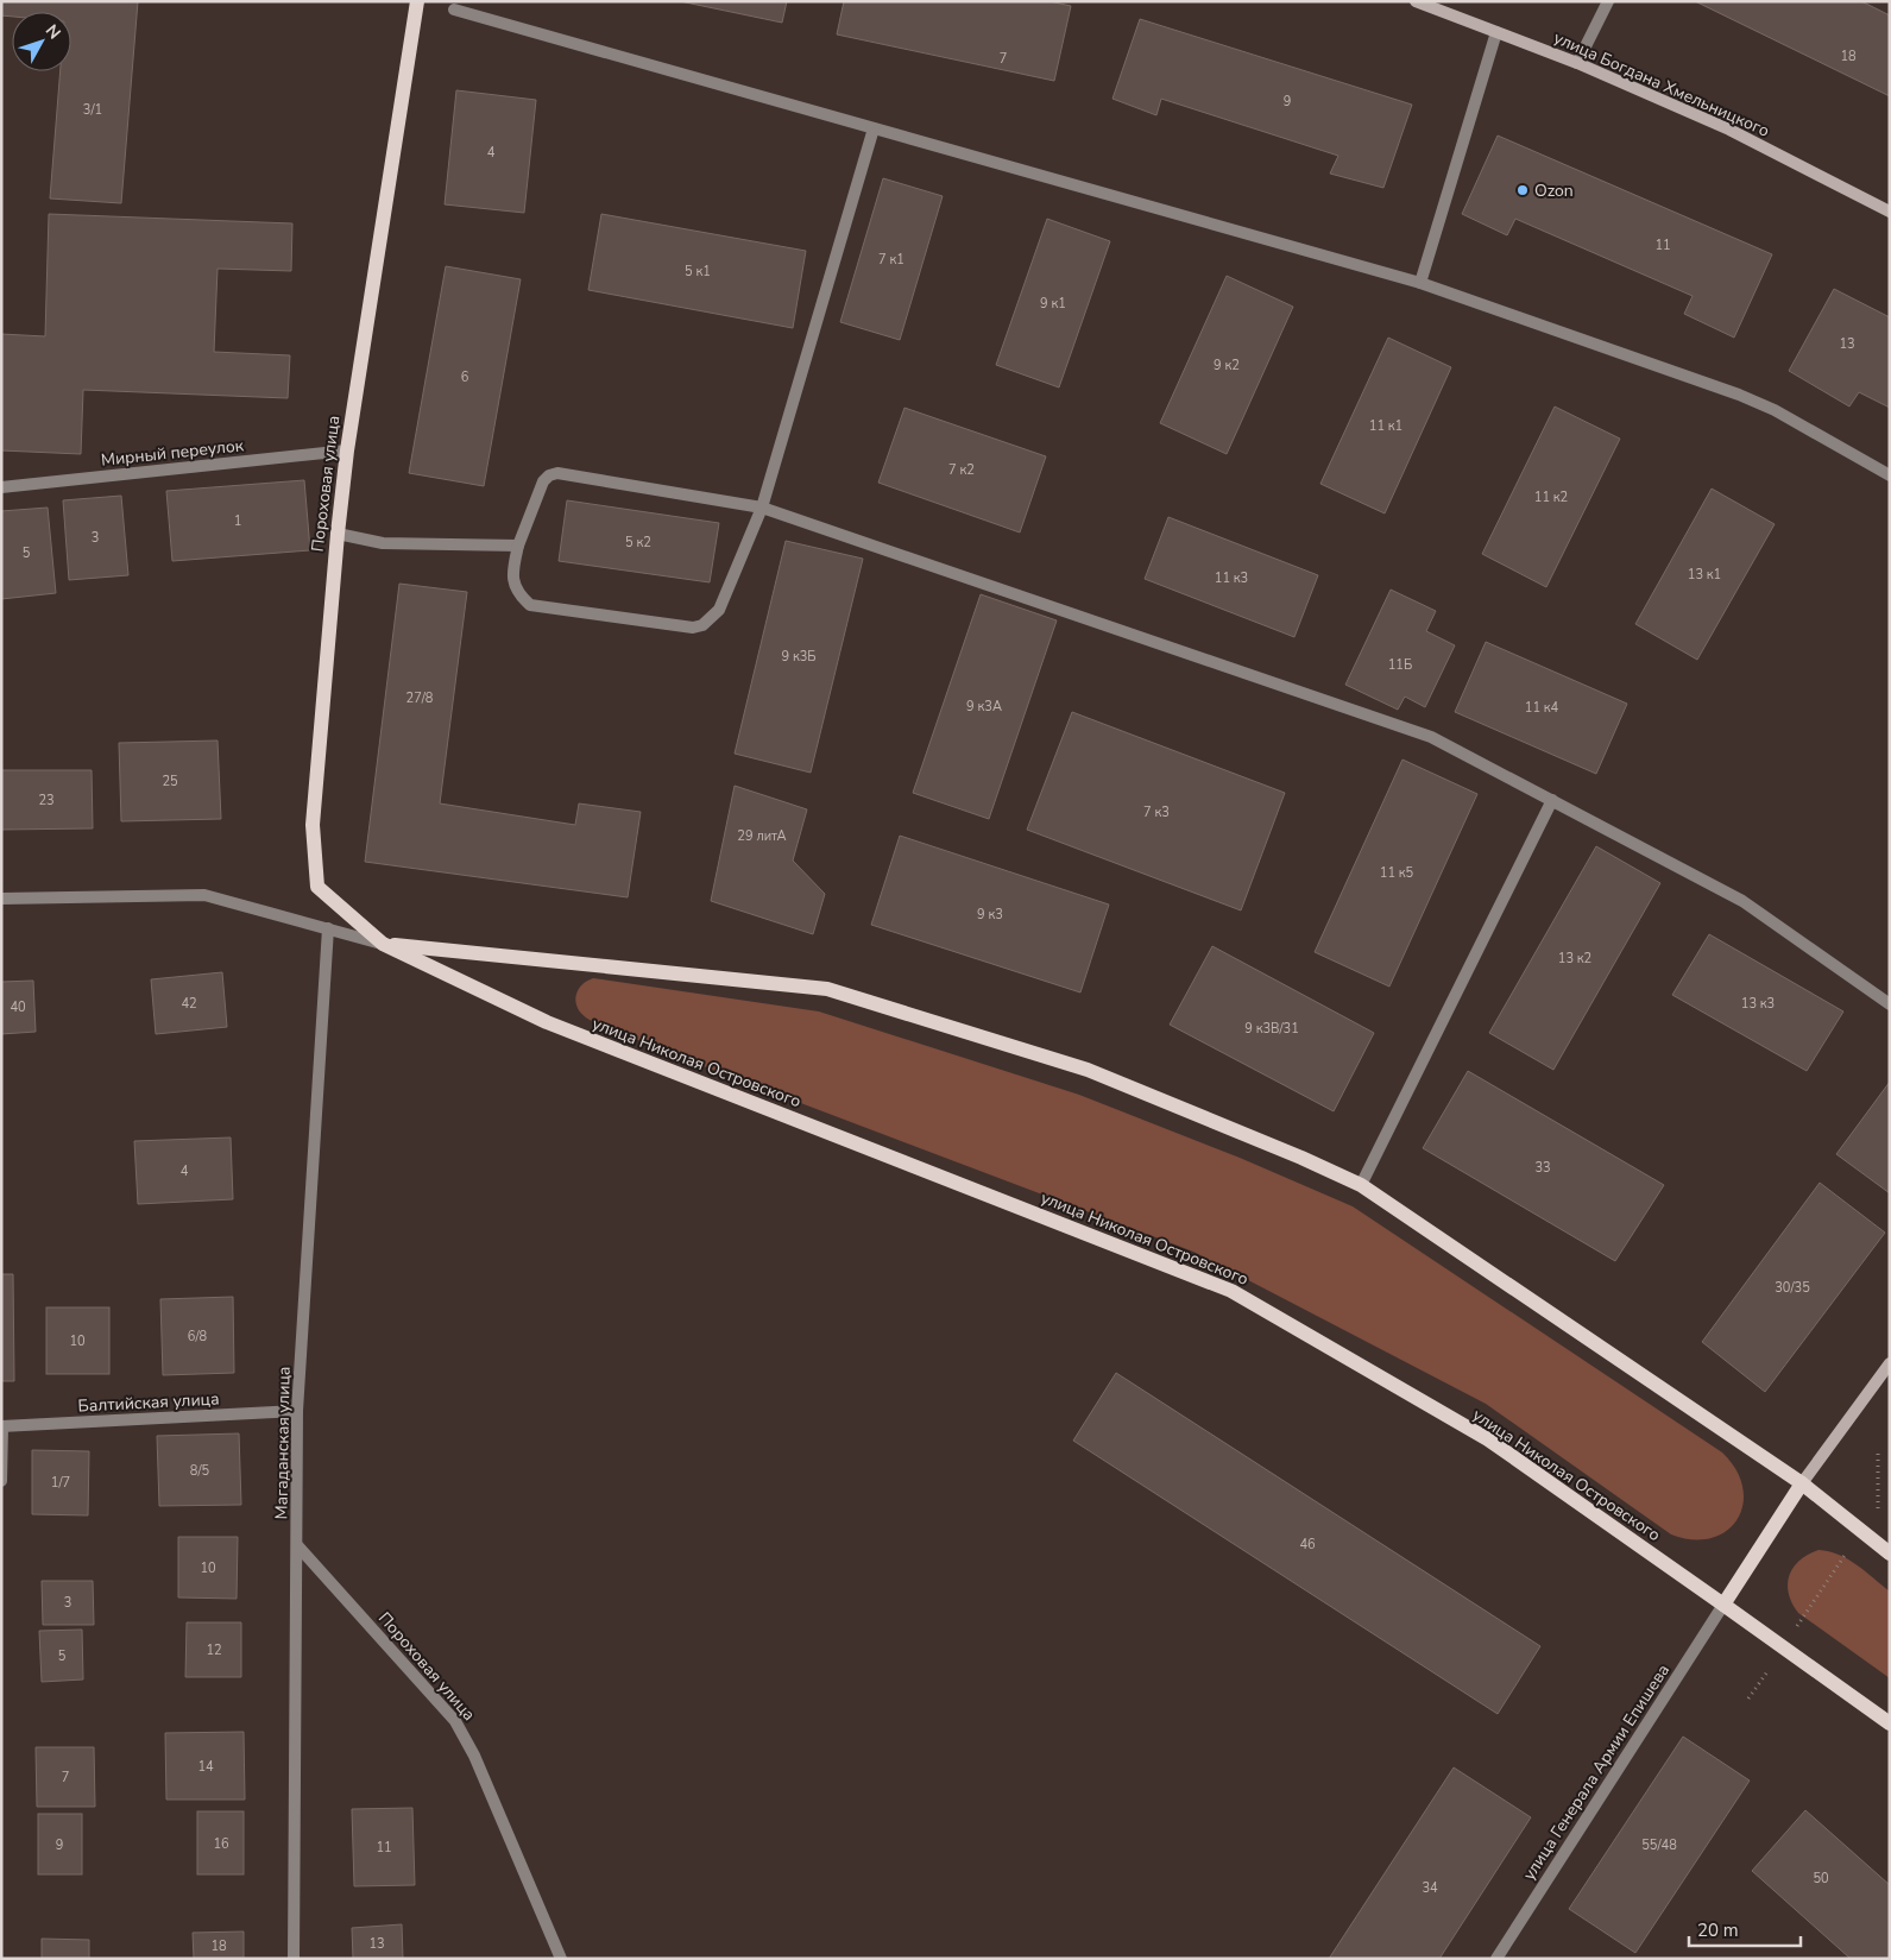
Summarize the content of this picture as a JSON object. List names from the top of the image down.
{
  "streets": {
    "main road": ["улица Богдана Хмельницкого", "Пороховая улица", "улица Николая Островского"],
    "street": [
      "Мирный переулок",
      "Балтийская улица",
      "Магаданская улица",
      "улица Генерала Армии Епишева"
    ]
  },
  "crossings": [
    ["Мирный переулок", "Пороховая улица"],
    ["Пороховая улица", "улица Николая Островского"],
    ["Пороховая улица", "Магаданская улица"],
    ["улица Николая Островского", "Магаданская улица"],
    ["улица Николая Островского", "улица Генерала Армии Епишева"],
    ["Балтийская улица", "Магаданская улица"]
  ],
  "places": ["Ozon"],
  "house_numbers": [
    "18",
    "7",
    "9",
    "3/1",
    "4",
    "11",
    "7 к1",
    "5 к1",
    "9 к1",
    "13",
    "9 к2",
    "6",
    "11 к1",
    "7 к2",
    "11 к2",
    "1",
    "3",
    "5 к2",
    "5",
    "13 к1",
    "11 к3",
    "9 к3Б",
    "11Б",
    "27/8",
    "9 к3А",
    "11 к4",
    "25",
    "23",
    "7 к3",
    "29 литА",
    "11 к5",
    "9 к3",
    "13 к2",
    "42",
    "13 к3",
    "40",
    "9 к3В/31",
    "33",
    "4",
    "30/35",
    "6/8",
    "10",
    "8/5",
    "1/7",
    "46",
    "10",
    "3",
    "12",
    "5",
    "14",
    "7",
    "16",
    "9",
    "55/48",
    "11",
    "50",
    "34",
    "13",
    "18"
  ],
  "scale_bar": "20 m",
  "north": "top right"
}
